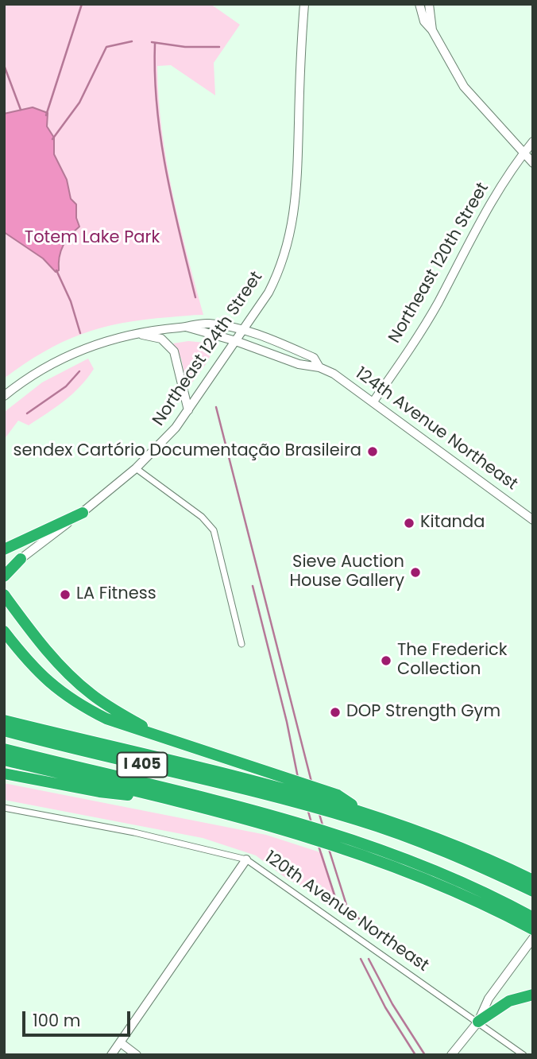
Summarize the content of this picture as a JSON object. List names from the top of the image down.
{
  "streets": {
    "highway": ["I 405"],
    "main road": ["Northeast 120th Street", "Northeast 124th Street", "124th Avenue Northeast"],
    "street": ["120th Avenue Northeast"]
  },
  "crossings": [
    ["Northeast 120th Street", "124th Avenue Northeast"],
    ["Northeast 124th Street", "124th Avenue Northeast"]
  ],
  "parks": ["Totem Lake Park"],
  "places": [
    "sendex Cartório Documentação Brasileira",
    "Kitanda",
    "Sieve Auction House Gallery",
    "LA Fitness",
    "The Frederick Collection",
    "DOP Strength Gym"
  ],
  "scale_bar": "100 m"
}
